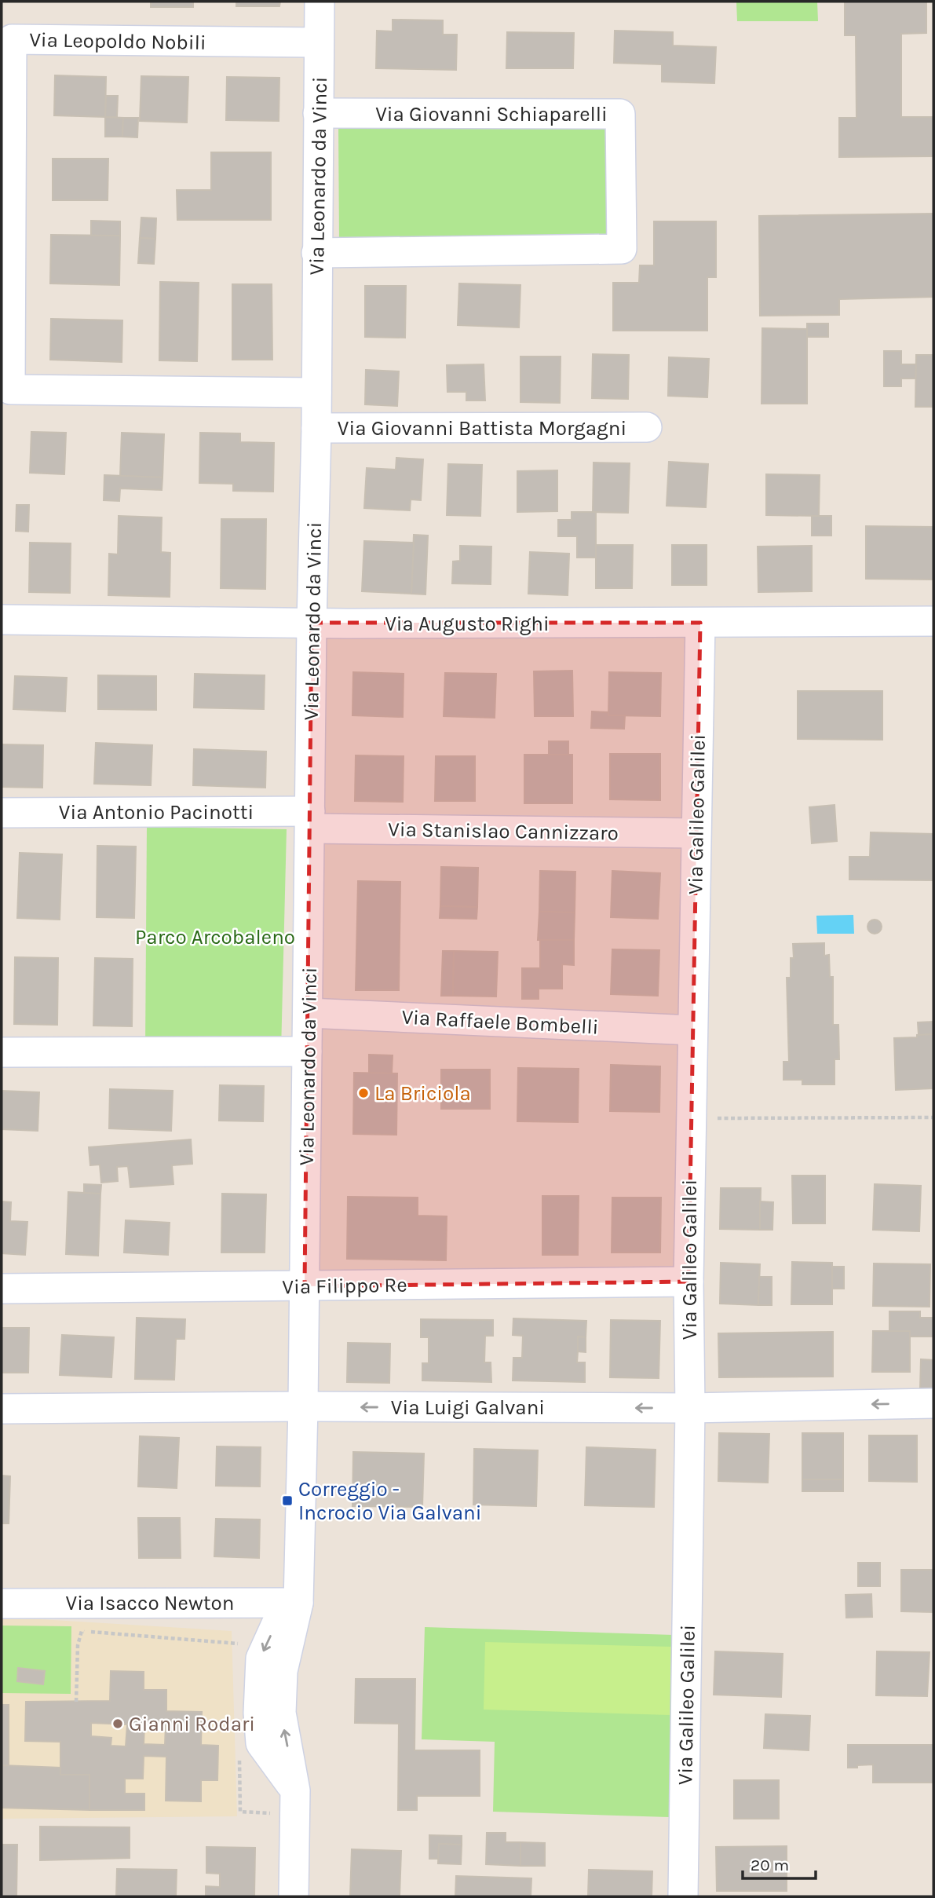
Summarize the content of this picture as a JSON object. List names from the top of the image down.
{
  "streets": {
    "street": [
      "Via Leopoldo Nobili",
      "Via Giovanni Schiaparelli",
      "Via Leonardo da Vinci",
      "Via Giovanni Battista Morgagni",
      "Via Augusto Righi",
      "Via Antonio Pacinotti",
      "Via Galileo Galilei",
      "Via Stanislao Cannizzaro",
      "Via Raffaele Bombelli",
      "Via Filippo Re",
      "Via Luigi Galvani",
      "Via Isacco Newton"
    ]
  },
  "crossings": [
    ["Via Leopoldo Nobili", "Via Leonardo da Vinci"],
    ["Via Giovanni Schiaparelli", "Via Leonardo da Vinci"],
    ["Via Leonardo da Vinci", "Via Giovanni Battista Morgagni"],
    ["Via Leonardo da Vinci", "Via Augusto Righi"],
    ["Via Leonardo da Vinci", "Via Antonio Pacinotti"],
    ["Via Leonardo da Vinci", "Via Stanislao Cannizzaro"],
    ["Via Leonardo da Vinci", "Via Raffaele Bombelli"],
    ["Via Leonardo da Vinci", "Via Filippo Re"],
    ["Via Leonardo da Vinci", "Via Luigi Galvani"],
    ["Via Leonardo da Vinci", "Via Isacco Newton"],
    ["Via Augusto Righi", "Via Galileo Galilei"],
    ["Via Antonio Pacinotti", "Via Stanislao Cannizzaro"],
    ["Via Galileo Galilei", "Via Stanislao Cannizzaro"],
    ["Via Galileo Galilei", "Via Raffaele Bombelli"],
    ["Via Galileo Galilei", "Via Filippo Re"],
    ["Via Galileo Galilei", "Via Luigi Galvani"]
  ],
  "one_way": ["Via Luigi Galvani"],
  "parks": ["Parco Arcobaleno"],
  "places": {
    "other": ["La Briciola", "Gianni Rodari"],
    "transit": ["Correggio - Incrocio Via Galvani"]
  },
  "scale_bar": "20 m"
}
